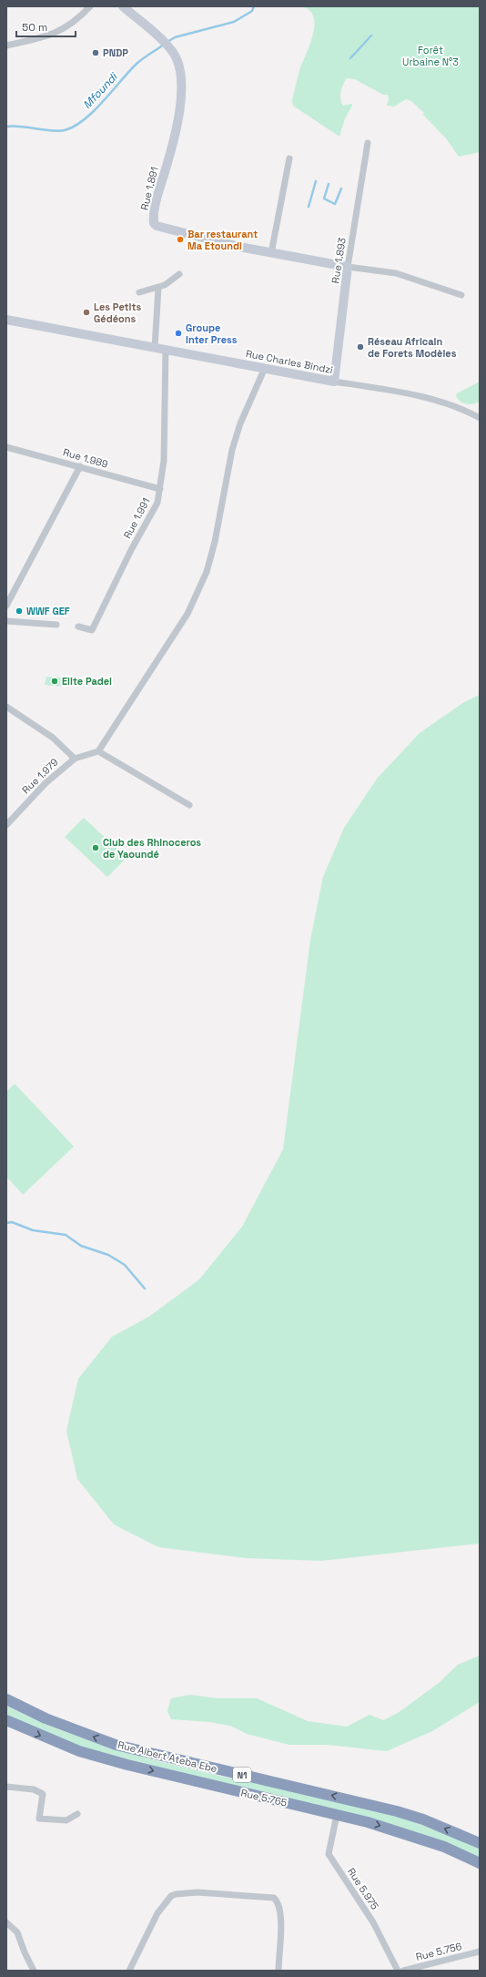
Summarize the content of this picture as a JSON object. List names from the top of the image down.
{
  "streets": {
    "highway": ["Rue Albert Ateba Ebe", "N1", "Rue 5.765"],
    "street": [
      "Rue 1.891",
      "Rue 1.893",
      "Rue Charles Bindzi",
      "Rue 1.989",
      "Rue 1.991",
      "Rue 1.979",
      "Rue 5.975",
      "Rue 5.756"
    ]
  },
  "crossings": [
    ["Rue 1.891", "Rue 1.893"],
    ["Rue 1.893", "Rue Charles Bindzi"],
    ["Rue Charles Bindzi", "Rue 1.991"],
    ["Rue 1.989", "Rue 1.991"],
    ["Rue 5.765", "Rue 5.975"]
  ],
  "one_way": ["Rue Albert Ateba Ebe", "Rue 5.765"],
  "water": ["Mfoundi"],
  "parks": ["Forêt Urbaine N°3"],
  "places": [
    "PNDP",
    "Bar restaurant Ma Etoundi",
    "Les Petits Gédéons",
    "Groupe Inter Press",
    "Réseau Africain de Forets Modèles",
    "WWF GEF",
    "Elite Padel",
    "Club des Rhinoceros de Yaoundé"
  ],
  "scale_bar": "50 m"
}
